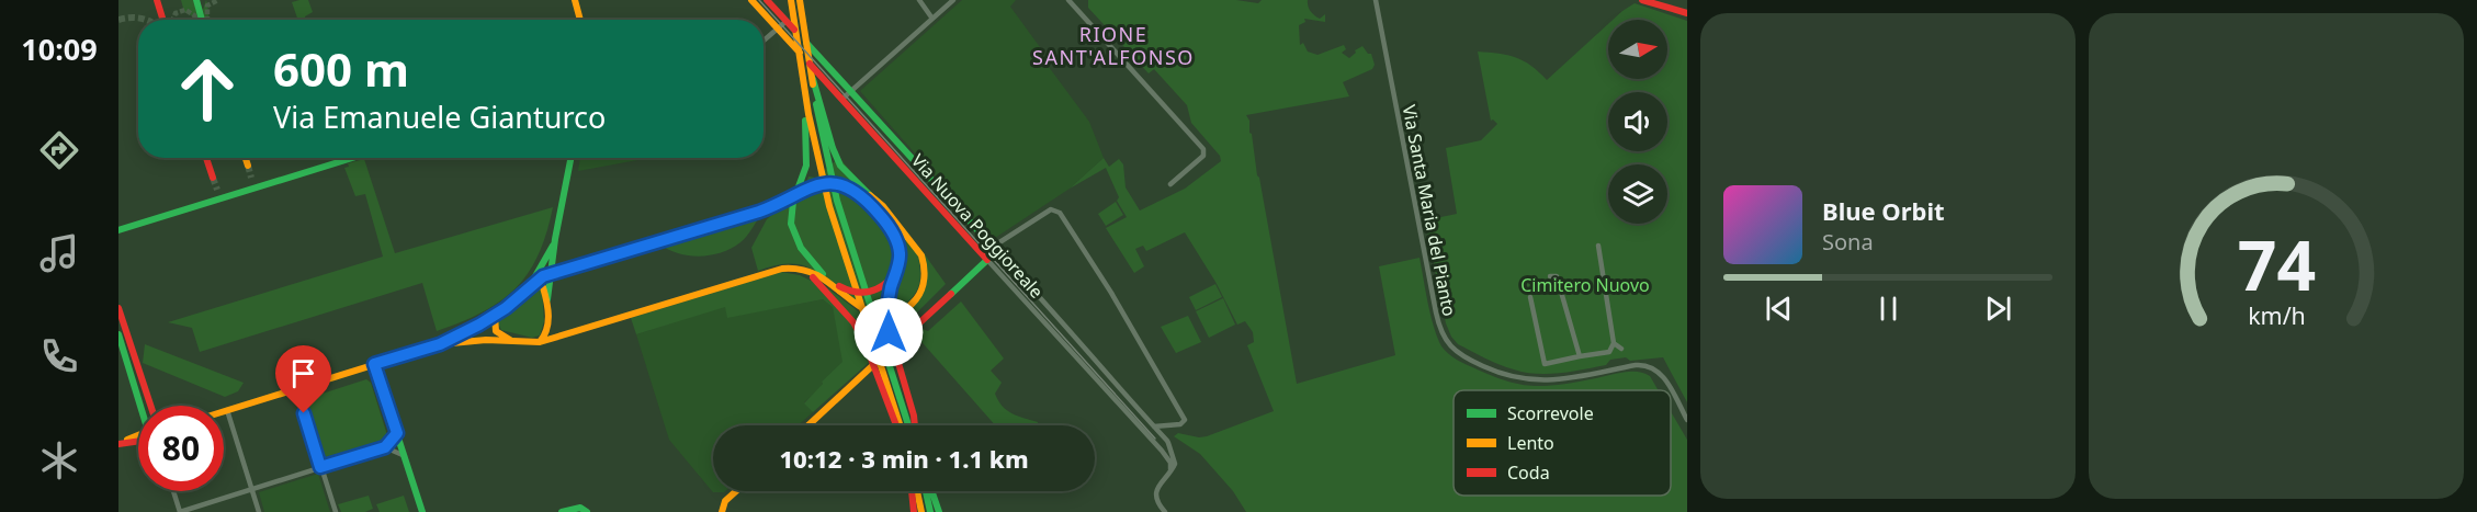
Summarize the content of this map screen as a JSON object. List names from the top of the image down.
{
  "streets": {
    "main road": ["Via Nuova Poggioreale"],
    "street": ["Via Santa Maria del Pianto"]
  },
  "districts": ["RIONE SANT'ALFONSO"],
  "parks": ["Cimitero Nuovo"],
  "legend": ["Scorrevole", "Lento", "Coda"],
  "north": "right",
  "page": {
    "tabs": "10:09",
    "turn": ["600 m", "Via Emanuele Gianturco"],
    "song": ["Blue Orbit", "Sona"],
    "limit": "80",
    "trip": "10:12 · 3 min · 1.1 km",
    "gauge": ["74", "km/h"]
  }
}
